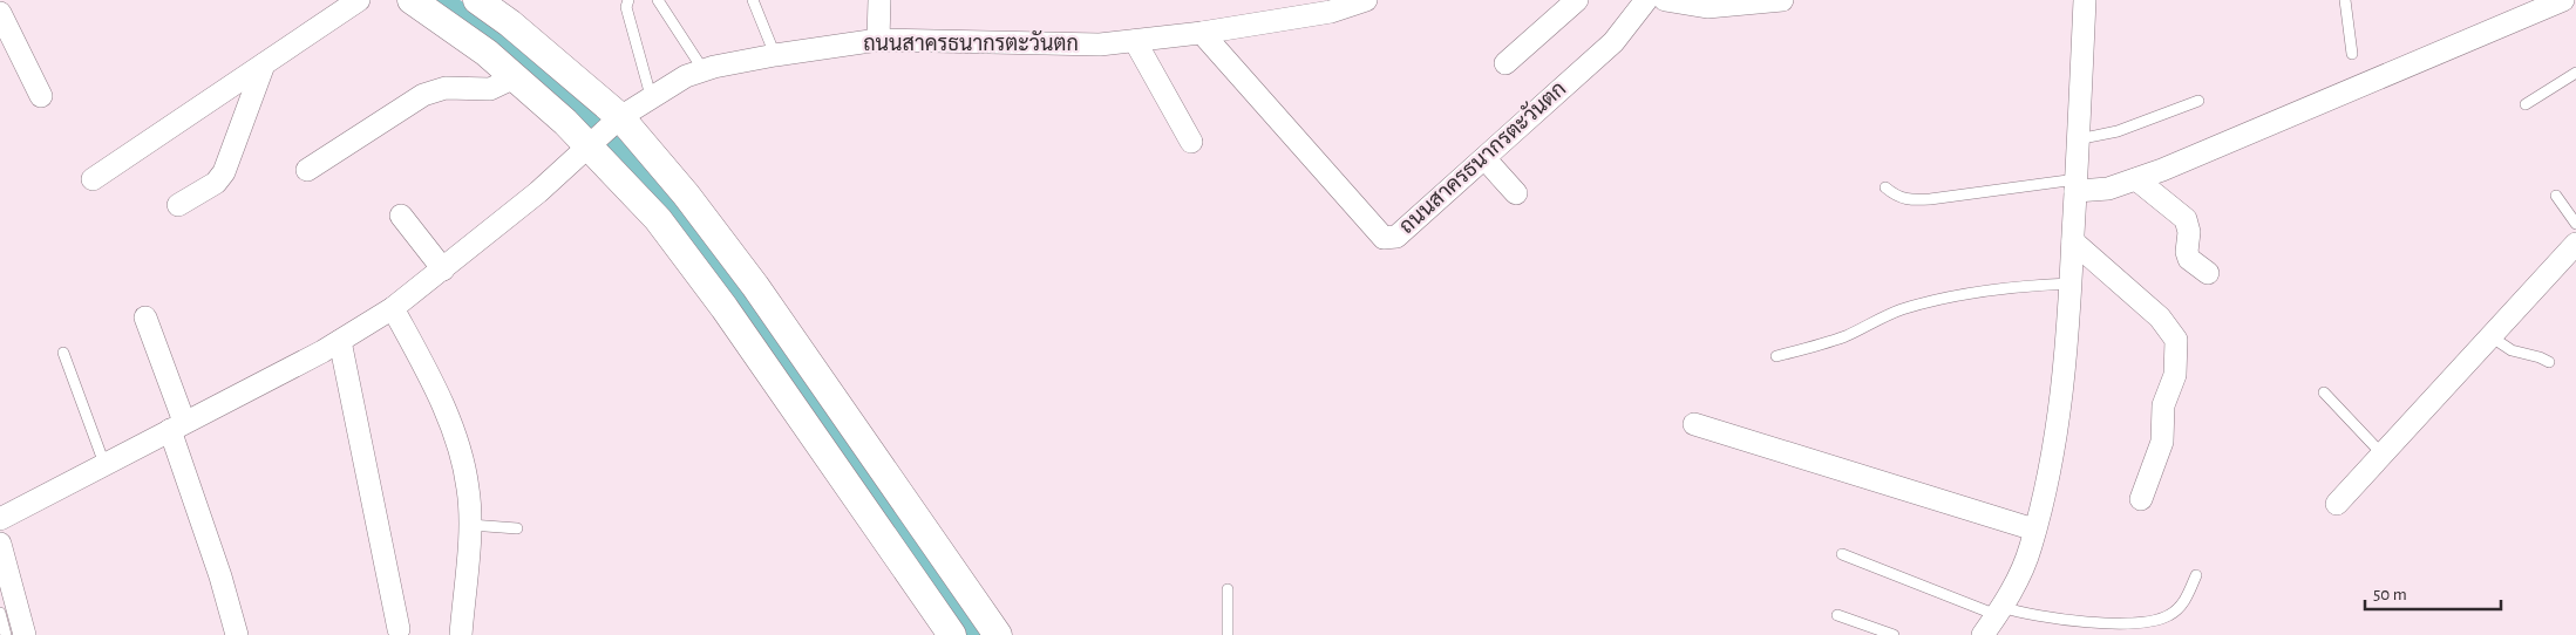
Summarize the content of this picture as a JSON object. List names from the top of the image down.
{
  "streets": {
    "street": ["ถนนสาครธนากรตะวันตก"]
  },
  "scale_bar": "50 m"
}
